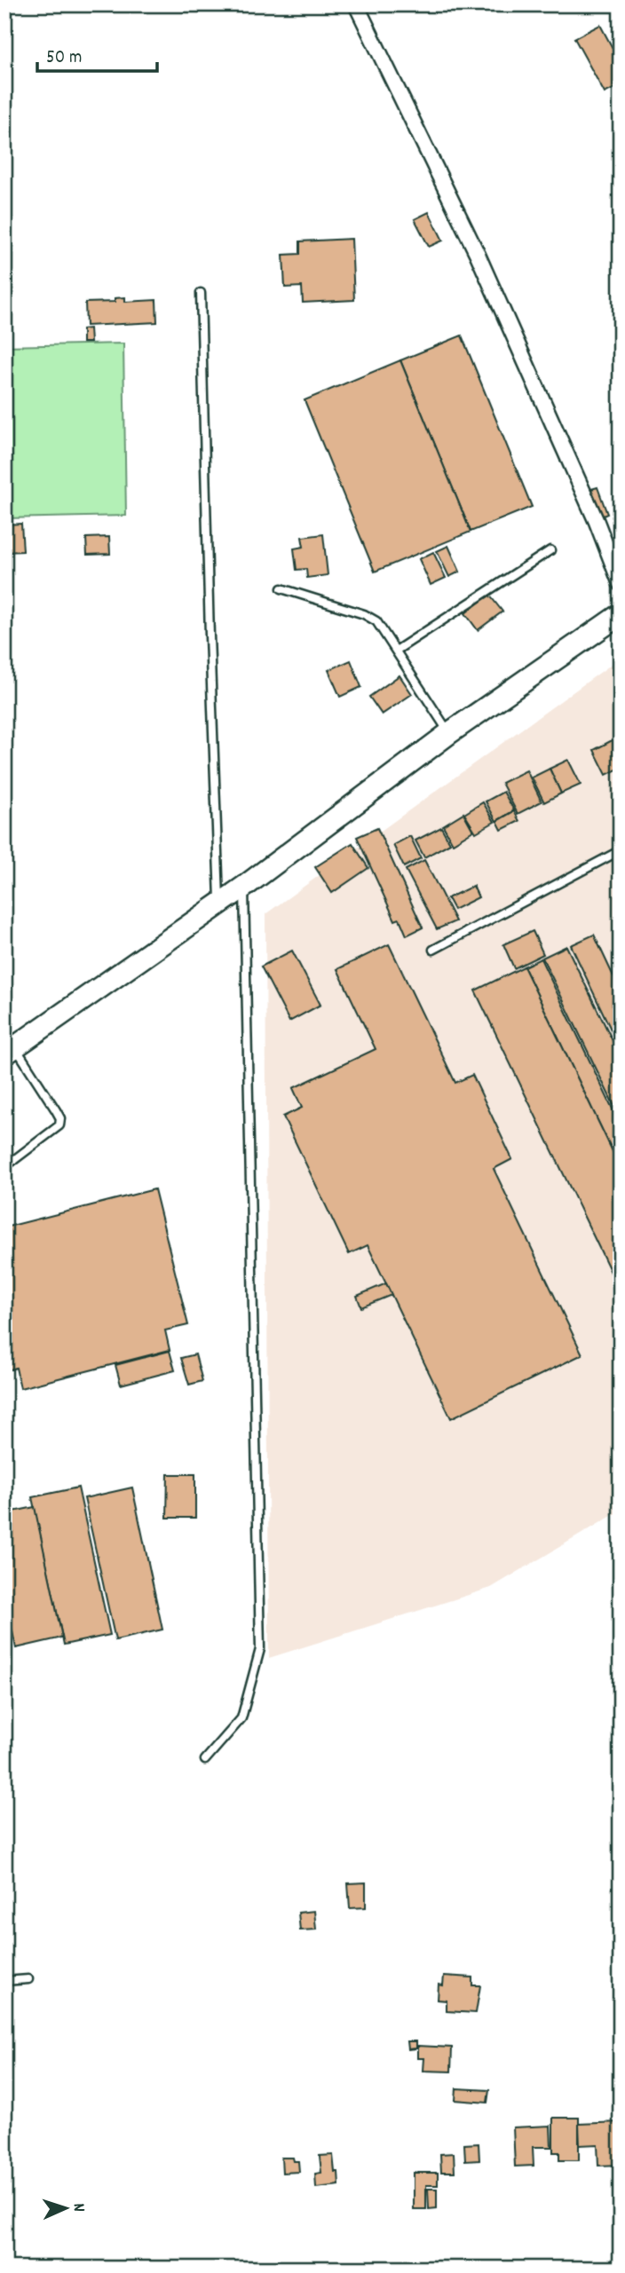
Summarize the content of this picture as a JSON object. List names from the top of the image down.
{
  "scale_bar": "50 m",
  "north": "right"
}
